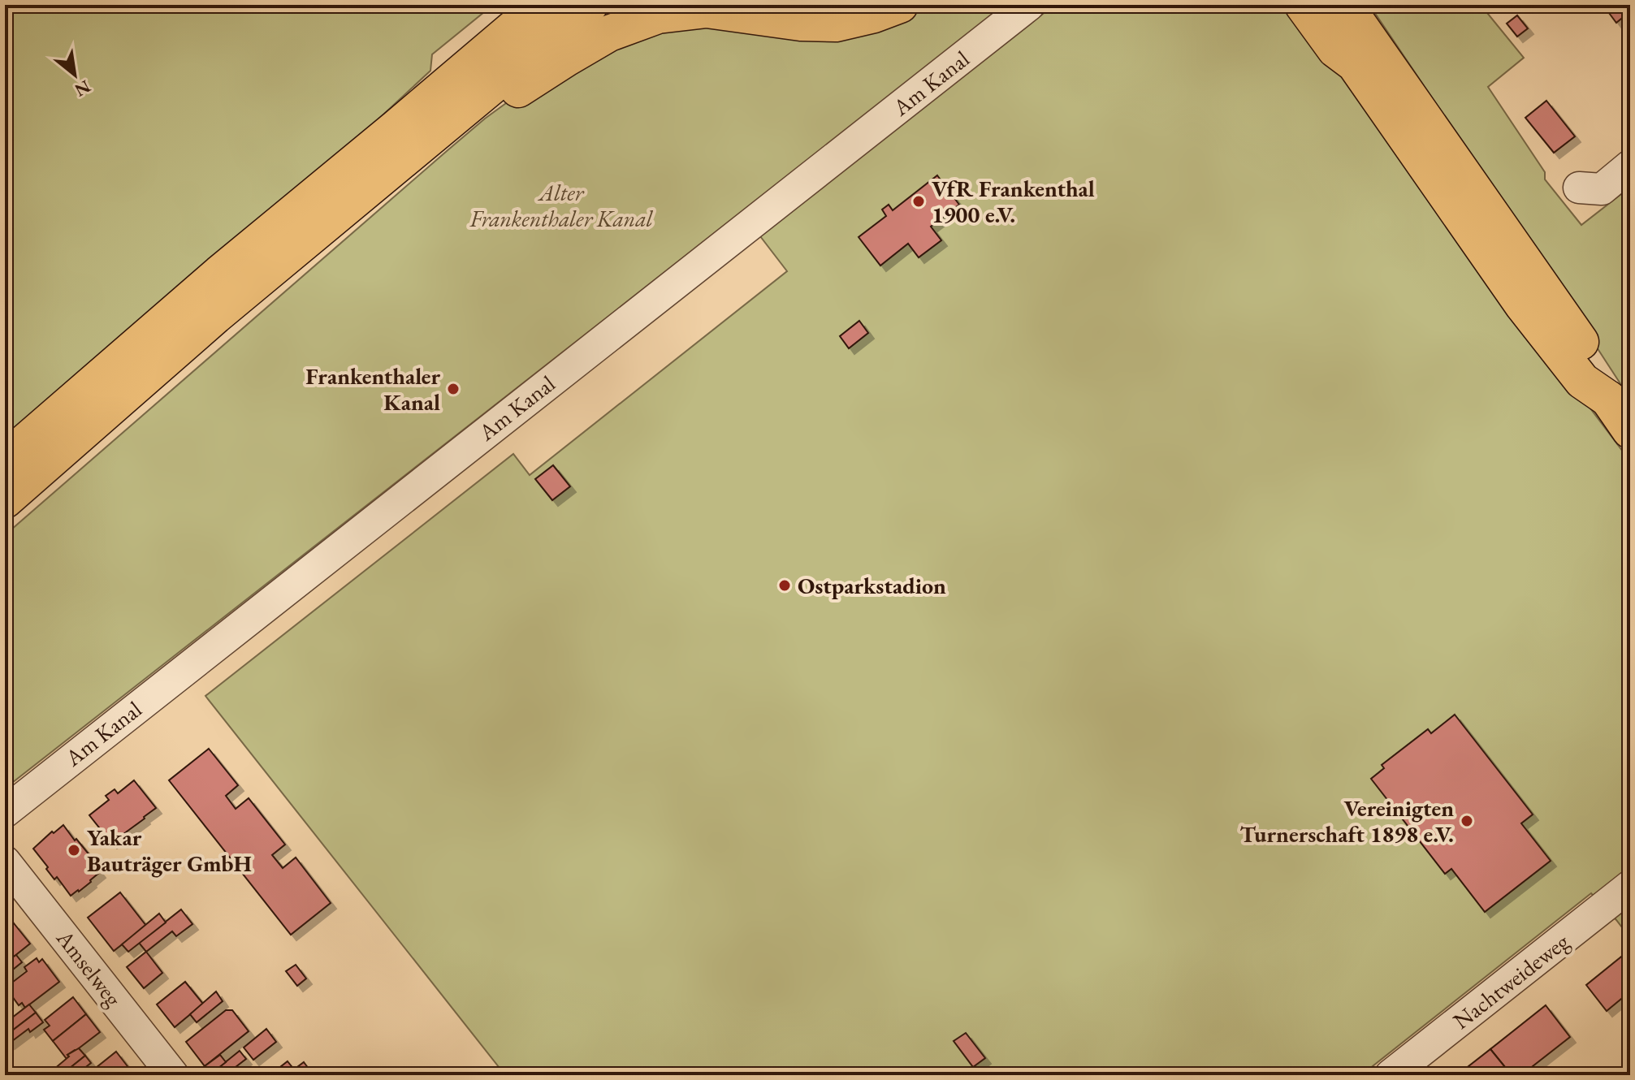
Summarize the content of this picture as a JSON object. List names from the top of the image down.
{
  "streets": {
    "street": ["Am Kanal", "Amselweg", "Nachtweideweg"]
  },
  "parks": ["Alter Frankenthaler Kanal"],
  "places": [
    "VfR Frankenthal 1900 e.V.",
    "Frankenthaler Kanal",
    "Ostparkstadion",
    "Vereinigten Turnerschaft 1898 e.V.",
    "Yakar Bauträger GmbH"
  ],
  "north": "bottom right"
}
